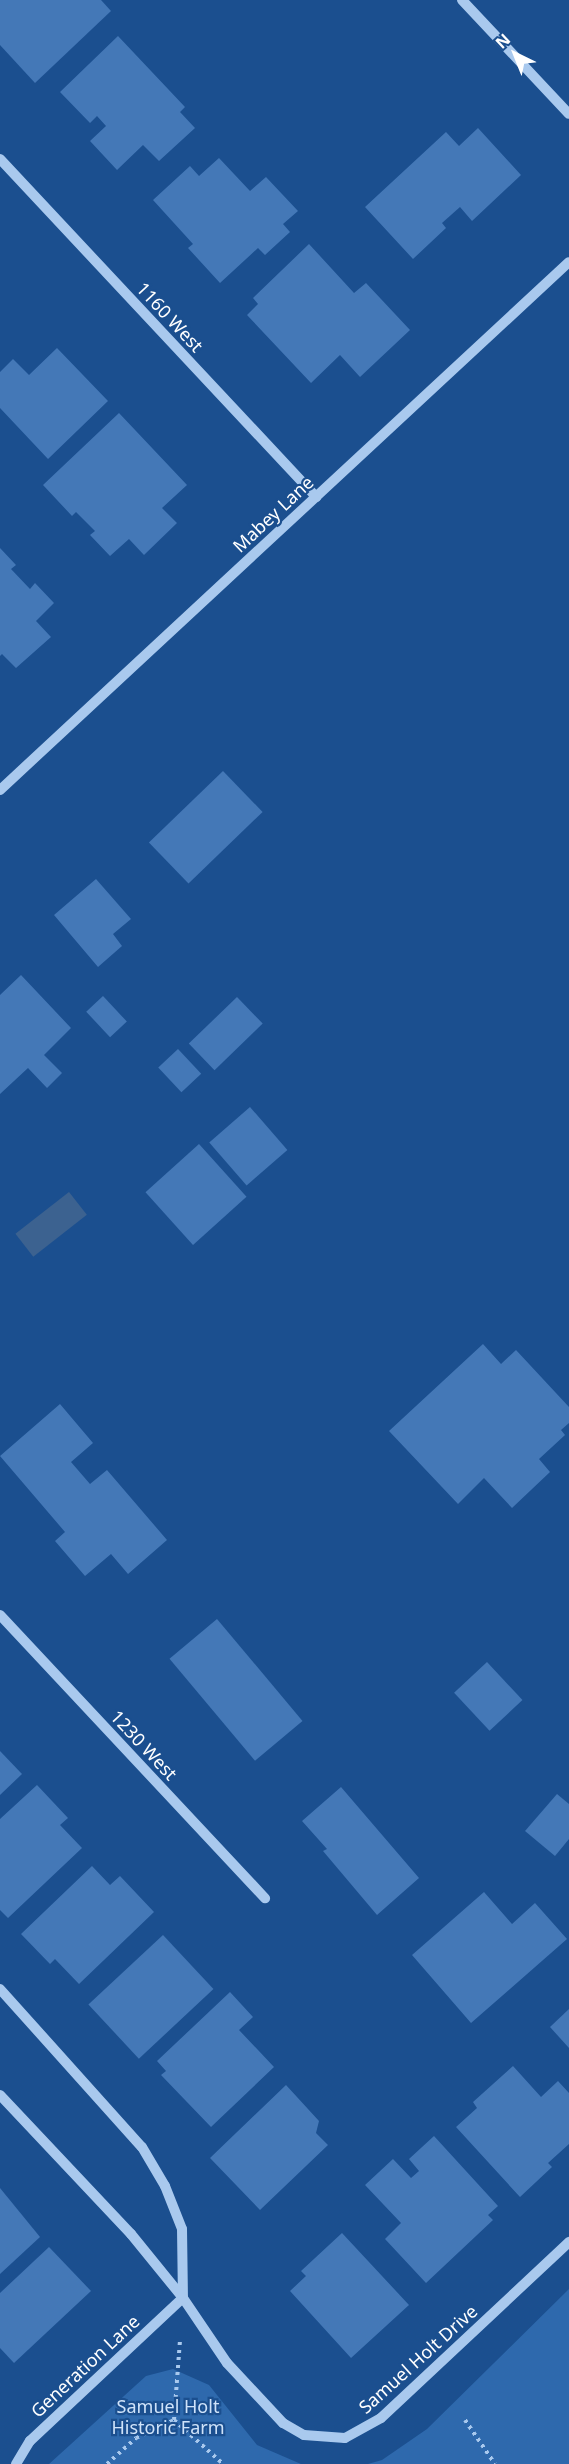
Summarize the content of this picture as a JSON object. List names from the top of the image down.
{
  "streets": {
    "street": [
      "1160 West",
      "Mabey Lane",
      "1230 West",
      "Samuel Holt Drive",
      "Generation Lane"
    ]
  },
  "crossings": [
    ["1160 West", "Mabey Lane"],
    ["Samuel Holt Drive", "Generation Lane"]
  ],
  "parks": ["Samuel Holt Historic Farm"],
  "north": "top left"
}
